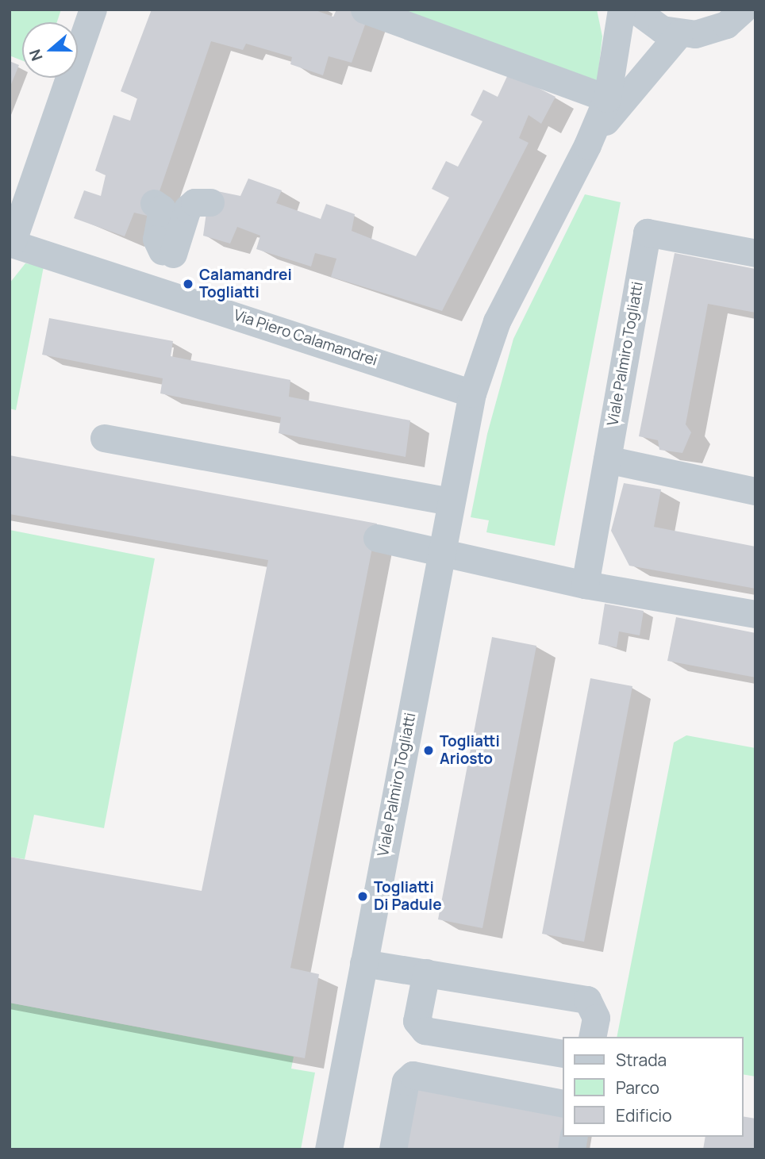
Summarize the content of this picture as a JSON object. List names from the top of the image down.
{
  "streets": {
    "street": ["Via Piero Calamandrei", "Viale Palmiro Togliatti"]
  },
  "crossings": [
    ["Via Piero Calamandrei", "Viale Palmiro Togliatti"]
  ],
  "places": ["Calamandrei Togliatti", "Togliatti Ariosto", "Togliatti Di Padule"],
  "legend": ["Strada", "Parco", "Edificio"],
  "north": "left"
}
